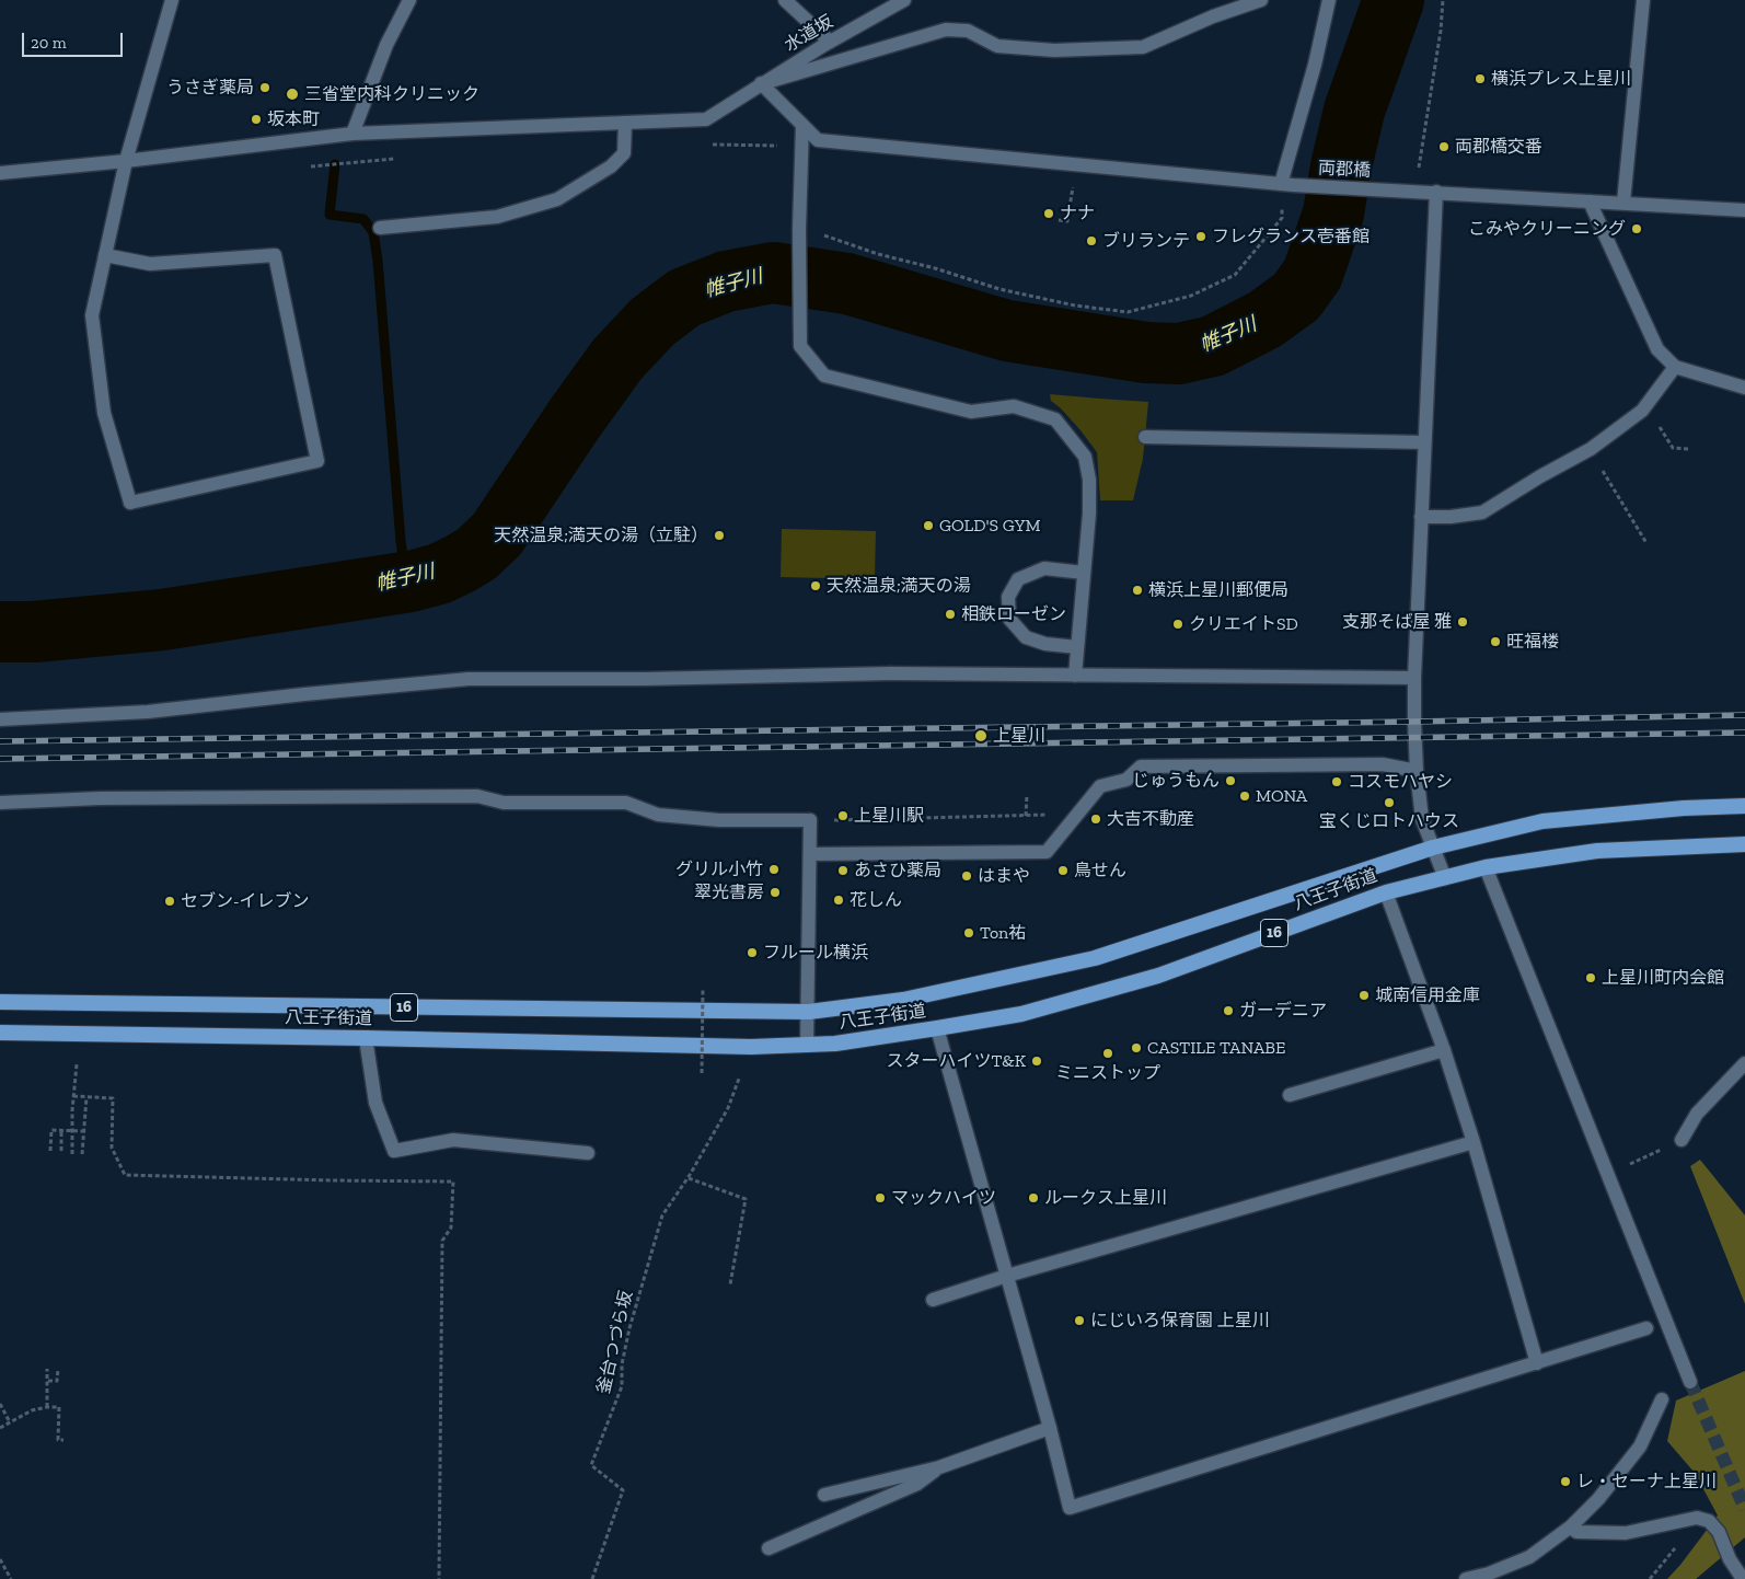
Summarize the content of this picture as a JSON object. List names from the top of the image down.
{
  "streets": {
    "highway": ["八王子街道", "16"],
    "street": ["水道坂", "両郡橋"],
    "path": ["釜台つづら坂"]
  },
  "crossings": [
    ["水道坂", "両郡橋"]
  ],
  "water": ["帷子川"],
  "places": [
    "横浜プレス上星川",
    "うさぎ薬局",
    "三省堂内科クリニック",
    "坂本町",
    "両郡橋交番",
    "ナナ",
    "こみやクリーニング",
    "フレグランス壱番館",
    "ブリランテ",
    "GOLD'S GYM",
    "天然温泉;満天の湯（立駐）",
    "天然温泉;満天の湯",
    "横浜上星川郵便局",
    "相鉄ローゼン",
    "支那そば屋 雅",
    "クリエイトSD",
    "旺福楼",
    "上星川",
    "じゅうもん",
    "コスモハヤシ",
    "MONA",
    "宝くじロトハウス",
    "上星川駅",
    "大吉不動産",
    "グリル小竹",
    "あさひ薬局",
    "鳥せん",
    "はまや",
    "翠光書房",
    "花しん",
    "セブン-イレブン",
    "Ton祐",
    "フルール横浜",
    "上星川町内会館",
    "城南信用金庫",
    "ガーデニア",
    "CASTILE TANABE",
    "ミニストップ",
    "スターハイツT&K",
    "マックハイツ",
    "ルークス上星川",
    "にじいろ保育園 上星川",
    "レ・セーナ上星川"
  ],
  "scale_bar": "20 m"
}
